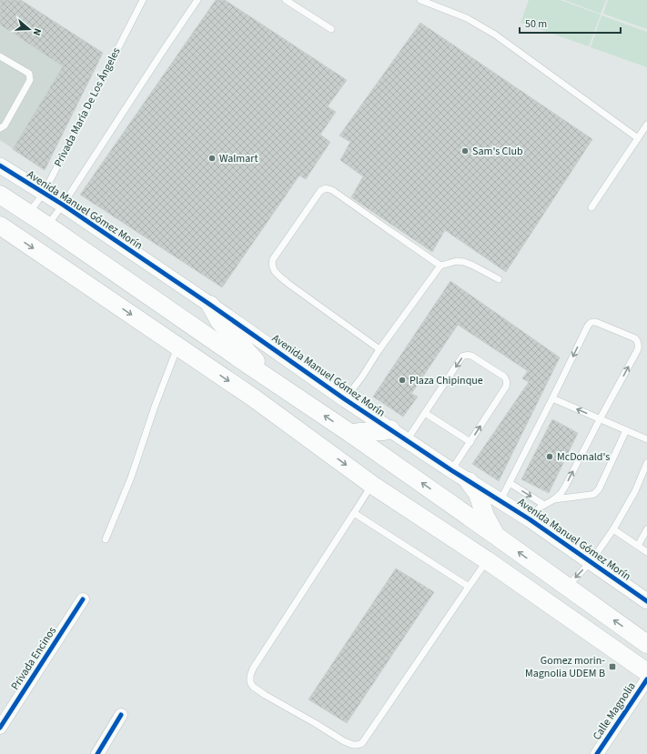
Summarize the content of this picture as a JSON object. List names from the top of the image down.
{
  "streets": {
    "street": ["Avenida Manuel Gómez Morín", "Privada Encinos", "Calle Magnolia"],
    "lane": ["Privada María De Los Ángeles"]
  },
  "crossings": [
    ["Privada María De Los Ángeles", "Avenida Manuel Gómez Morín"]
  ],
  "places": {
    "other": [
      "Sam's Club",
      "Walmart",
      "Plaza Chipinque",
      "McDonald's"
    ],
    "transit": ["Gomez morin- Magnolia UDEM B"]
  },
  "scale_bar": "50 m",
  "north": "right"
}
